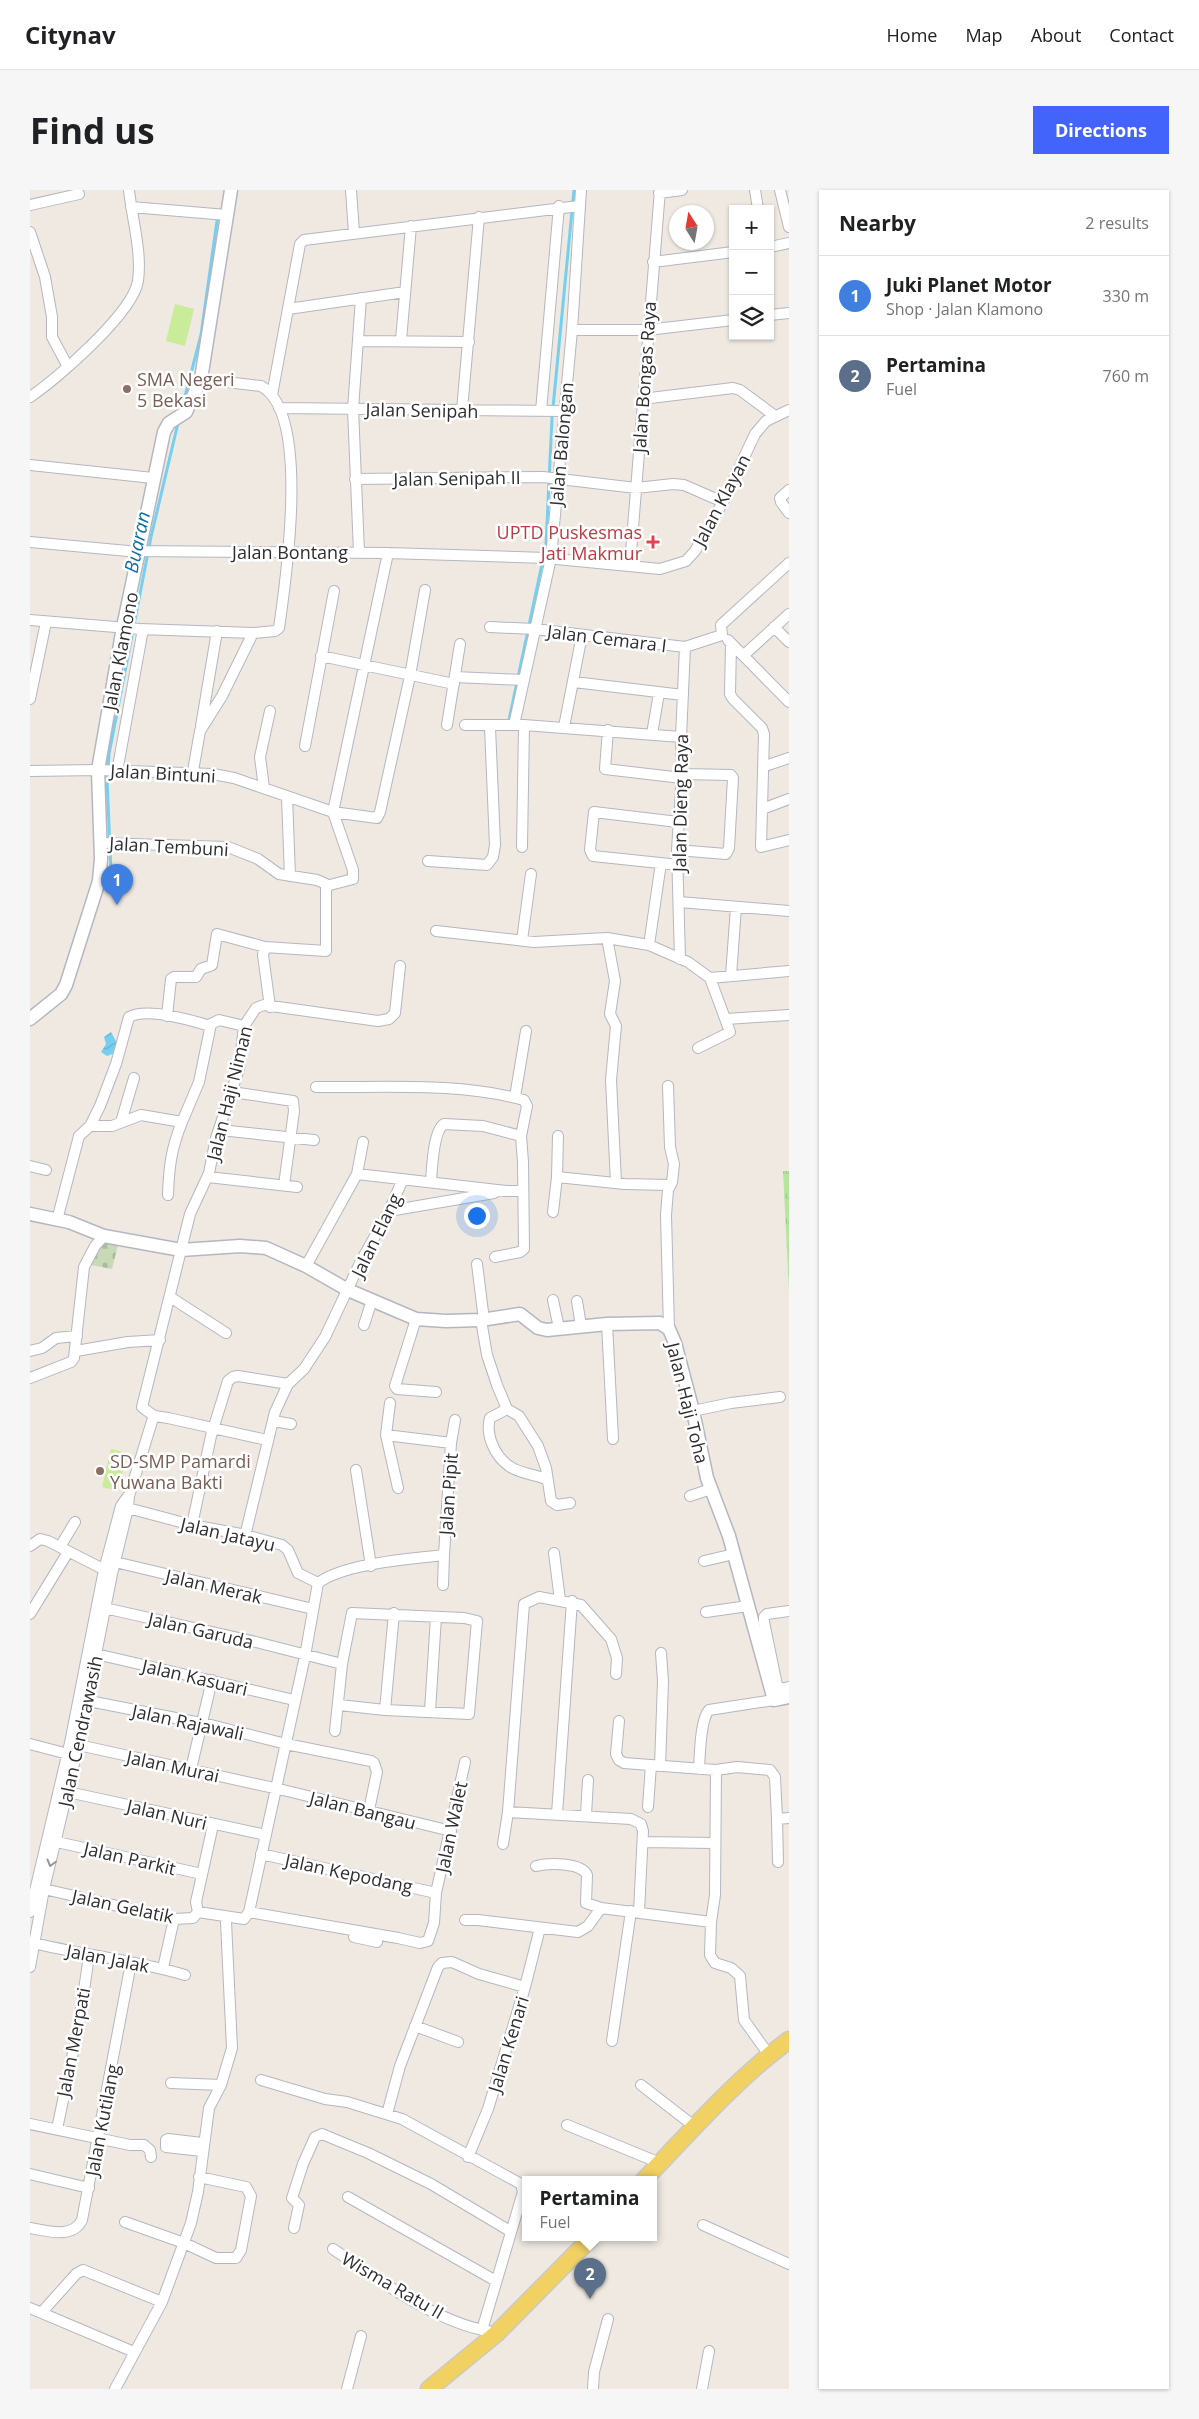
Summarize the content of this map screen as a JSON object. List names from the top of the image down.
{
  "streets": {
    "street": [
      "Jalan Bongas Raya",
      "Jalan Senipah",
      "Jalan Balongan",
      "Jalan Senipah II",
      "Jalan Klayan",
      "Jalan Bontang",
      "Jalan Cemara I",
      "Jalan Klamono",
      "Jalan Bintuni",
      "Jalan Dieng Raya",
      "Jalan Tembuni",
      "Jalan Haji Niman",
      "Jalan Elang",
      "Jalan Haji Toha",
      "Jalan Pipit",
      "Jalan Jatayu",
      "Jalan Merak",
      "Jalan Garuda",
      "Jalan Kasuari",
      "Jalan Rajawali",
      "Jalan Cendrawasih",
      "Jalan Murai",
      "Jalan Bangau",
      "Jalan Nuri",
      "Jalan Walet",
      "Jalan Parkit",
      "Jalan Kepodang",
      "Jalan Gelatik",
      "Jalan Jalak",
      "Jalan Merpati",
      "Jalan Kenari",
      "Jalan Kutilang",
      "Wisma Ratu II"
    ]
  },
  "crossings": [
    ["Jalan Bongas Raya", "Jalan Senipah II"],
    ["Jalan Bongas Raya", "Jalan Klayan"],
    ["Jalan Senipah", "Jalan Balongan"],
    ["Jalan Balongan", "Jalan Senipah II"],
    ["Jalan Balongan", "Jalan Klayan"],
    ["Jalan Balongan", "Jalan Bontang"],
    ["Jalan Balongan", "Jalan Cemara I"],
    ["Jalan Senipah II", "Jalan Klayan"],
    ["Jalan Klayan", "Jalan Bontang"],
    ["Jalan Bontang", "Jalan Klamono"],
    ["Jalan Cemara I", "Jalan Dieng Raya"],
    ["Jalan Klamono", "Jalan Bintuni"],
    ["Jalan Klamono", "Jalan Tembuni"],
    ["Jalan Haji Niman", "Jalan Haji Toha"],
    ["Jalan Haji Niman", "Jalan Cendrawasih"],
    ["Jalan Elang", "Jalan Haji Toha"],
    ["Jalan Pipit", "Jalan Jatayu"],
    ["Jalan Jatayu", "Jalan Cendrawasih"],
    ["Jalan Merak", "Jalan Cendrawasih"],
    ["Jalan Garuda", "Jalan Cendrawasih"],
    ["Jalan Kasuari", "Jalan Cendrawasih"],
    ["Jalan Rajawali", "Jalan Cendrawasih"],
    ["Jalan Rajawali", "Jalan Bangau"],
    ["Jalan Cendrawasih", "Jalan Murai"],
    ["Jalan Cendrawasih", "Jalan Nuri"],
    ["Jalan Cendrawasih", "Jalan Parkit"],
    ["Jalan Cendrawasih", "Jalan Gelatik"],
    ["Jalan Cendrawasih", "Jalan Jalak"],
    ["Jalan Murai", "Jalan Bangau"],
    ["Jalan Bangau", "Jalan Walet"],
    ["Jalan Walet", "Jalan Kepodang"],
    ["Jalan Jalak", "Jalan Merpati"],
    ["Jalan Jalak", "Jalan Kutilang"]
  ],
  "water": ["Buaran"],
  "places": {
    "other": ["SMA Negeri 5 Bekasi", "SD-SMP Pamardi Yuwana Bakti"],
    "health": ["UPTD Puskesmas Jati Makmur"]
  },
  "north": "top",
  "page": {
    "header": "Citynav",
    "nav": [
      "Home",
      "Map",
      "About",
      "Contact"
    ],
    "buttons": "Directions",
    "title": "Find us",
    "heading": ["Nearby", "2 results"],
    "map_buttons": ["+", "−"],
    "list": [
      {
        "mark": "1",
        "name": "Juki Planet Motor",
        "note": "Shop · Jalan Klamono",
        "value": "330 m"
      },
      {
        "mark": "2",
        "name": "Pertamina",
        "note": "Fuel",
        "value": "760 m"
      }
    ],
    "pins": ["1", "2"],
    "popup": ["Pertamina", "Fuel"]
  }
}
